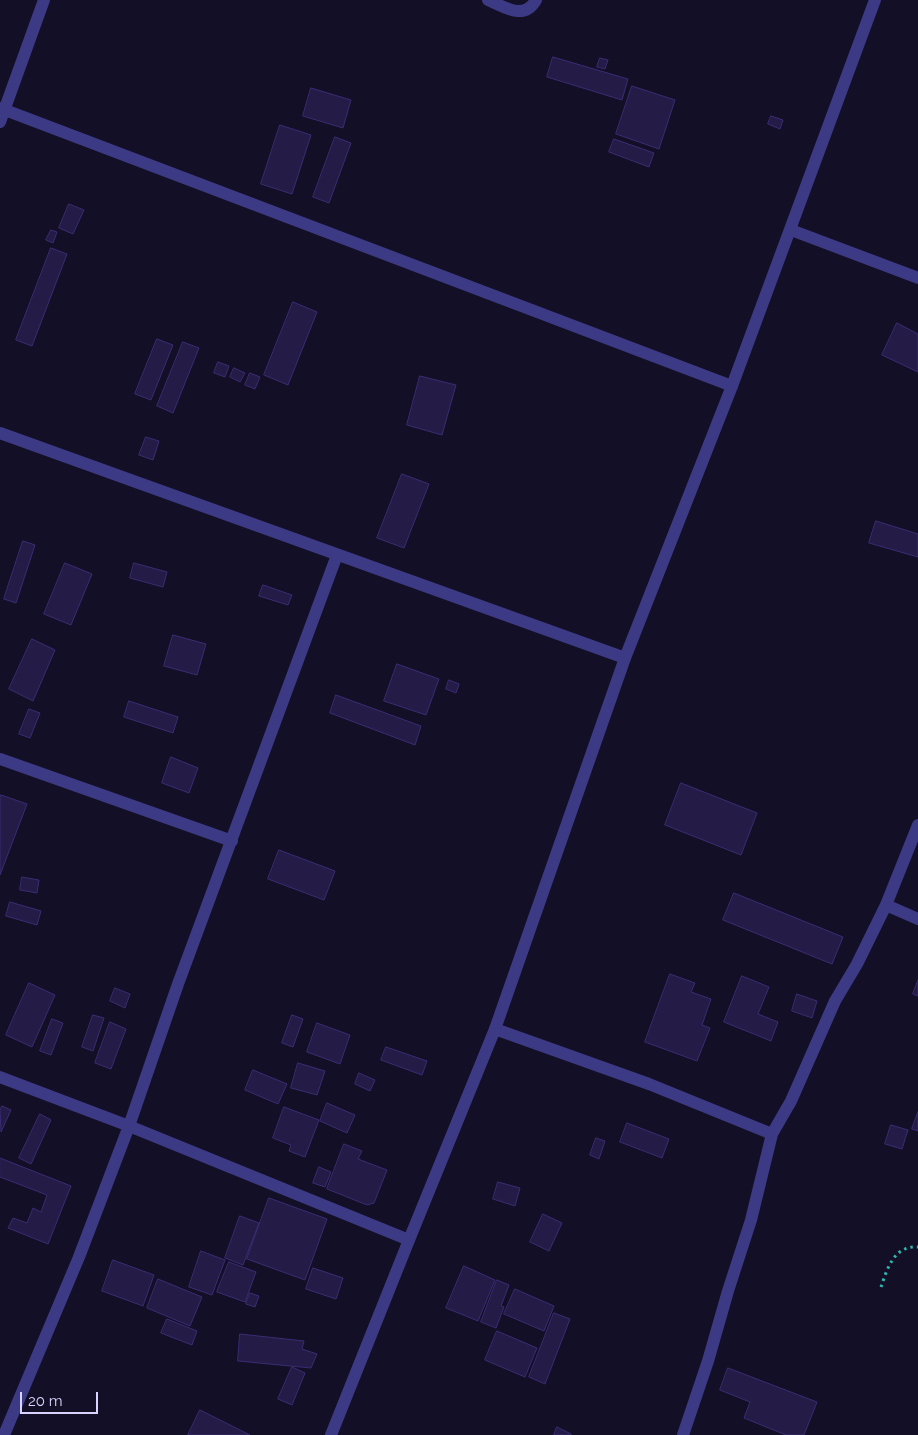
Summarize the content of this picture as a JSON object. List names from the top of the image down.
{
  "scale_bar": "20 m"
}
